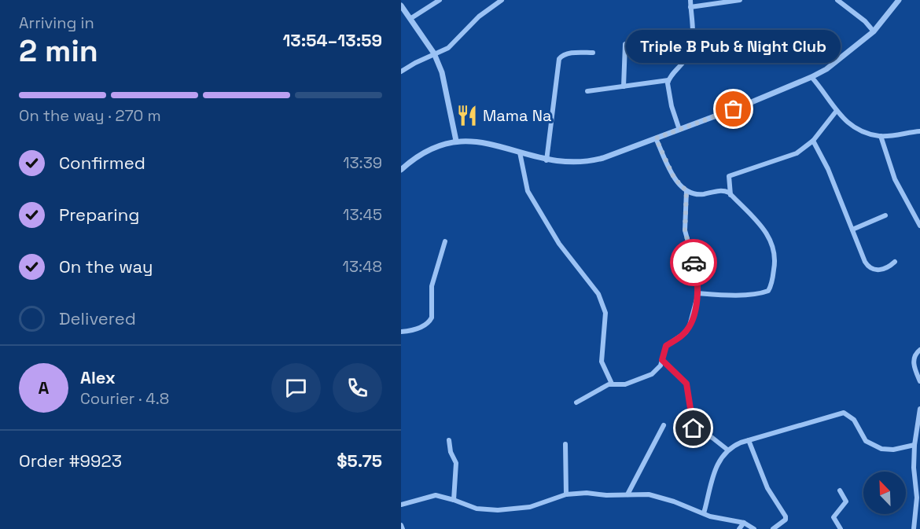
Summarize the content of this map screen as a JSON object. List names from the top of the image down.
{
  "places": {
    "other": ["Triple B Pub & Night Club"],
    "restaurant": ["Mama Na"]
  },
  "north": "top left",
  "page": {
    "heading": ["2 min", "Arriving in", "13:54–13:59"],
    "panel": [
      "Alex",
      "Courier · 4.8",
      "Order #9923",
      "$5.75"
    ],
    "bubble": "Triple B Pub & Night Club",
    "bar": "On the way · 270 m",
    "list": [
      ["Confirmed", "13:39"],
      ["Preparing", "13:45"],
      ["On the way", "13:48"],
      "Delivered"
    ],
    "round": "A"
  }
}
